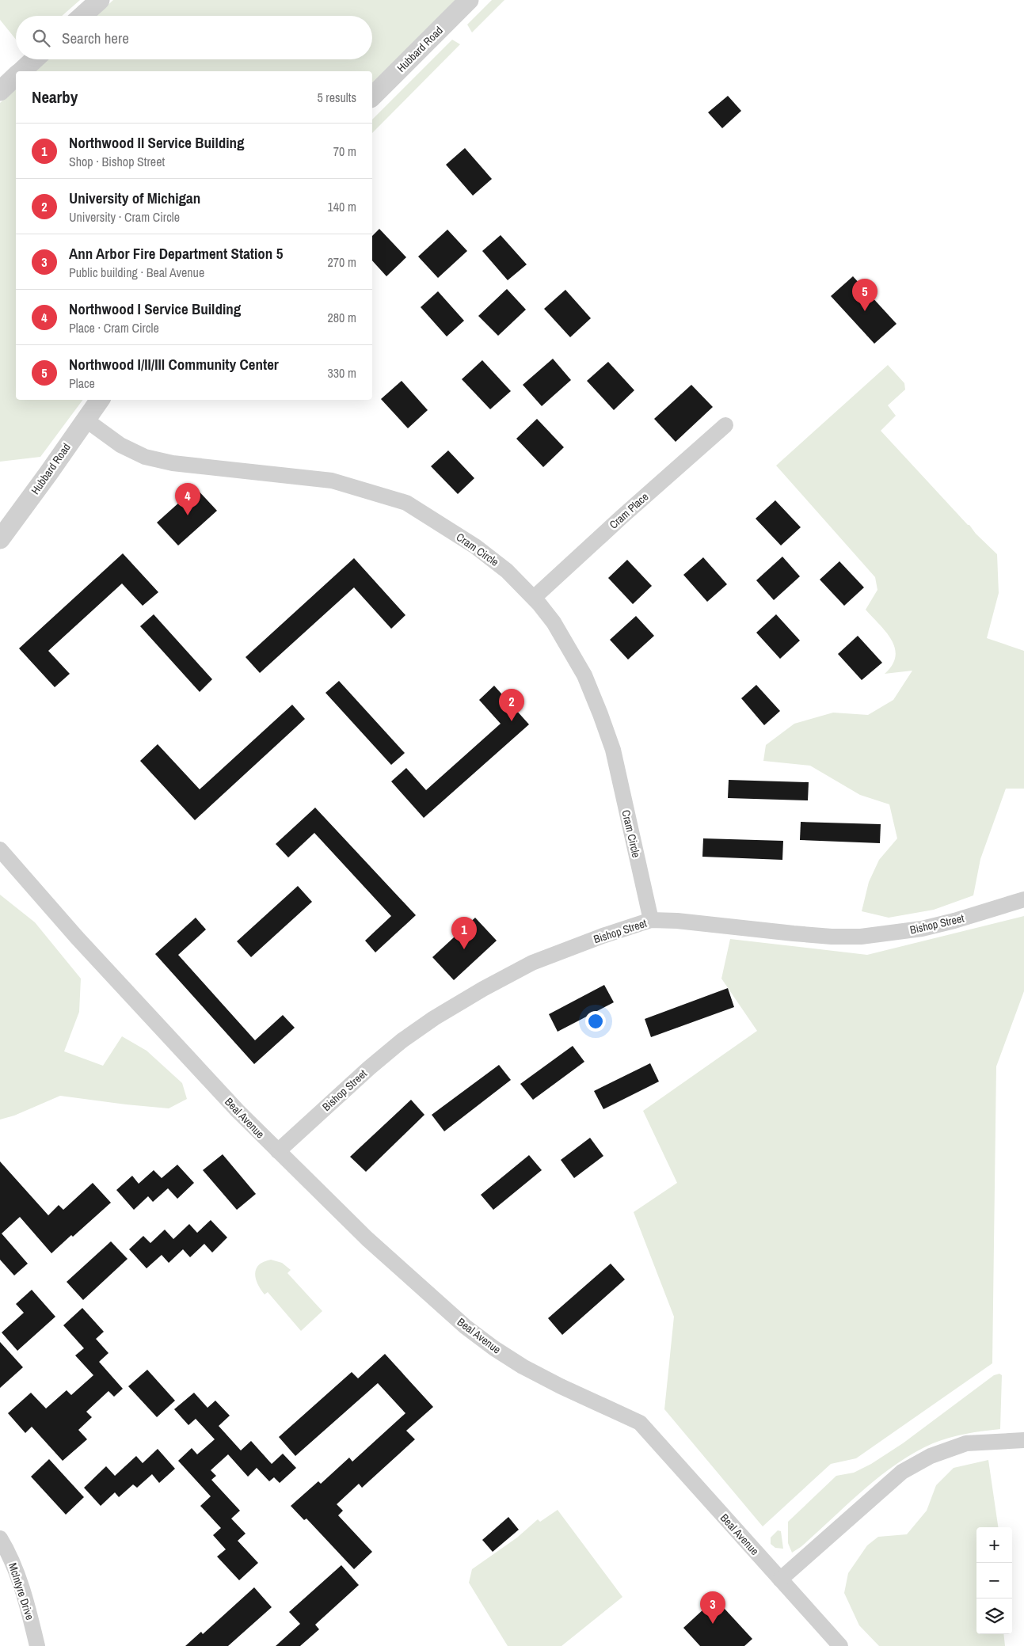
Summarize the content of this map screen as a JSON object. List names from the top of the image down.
{
  "streets": {
    "street": [
      "Hubbard Road",
      "Cram Place",
      "Cram Circle",
      "Bishop Street",
      "Beal Avenue",
      "McIntyre Drive"
    ]
  },
  "crossings": [
    ["Hubbard Road", "Cram Circle"],
    ["Cram Place", "Cram Circle"],
    ["Cram Circle", "Bishop Street"],
    ["Bishop Street", "Beal Avenue"]
  ],
  "page": {
    "search": "Search here",
    "heading": ["Nearby", "5 results"],
    "list": [
      {
        "mark": "1",
        "name": "Northwood II Service Building",
        "note": "Shop · Bishop Street",
        "value": "70 m"
      },
      {
        "mark": "2",
        "name": "University of Michigan",
        "note": "University · Cram Circle",
        "value": "140 m"
      },
      {
        "mark": "3",
        "name": "Ann Arbor Fire Department Station 5",
        "note": "Public building · Beal Avenue",
        "value": "270 m"
      },
      {
        "mark": "4",
        "name": "Northwood I Service Building",
        "note": "Place · Cram Circle",
        "value": "280 m"
      },
      {
        "mark": "5",
        "name": "Northwood I/II/III Community Center",
        "note": "Place",
        "value": "330 m"
      }
    ],
    "pins": [
      "5",
      "4",
      "2",
      "1",
      "3"
    ],
    "map_buttons": ["+", "−"]
  }
}
